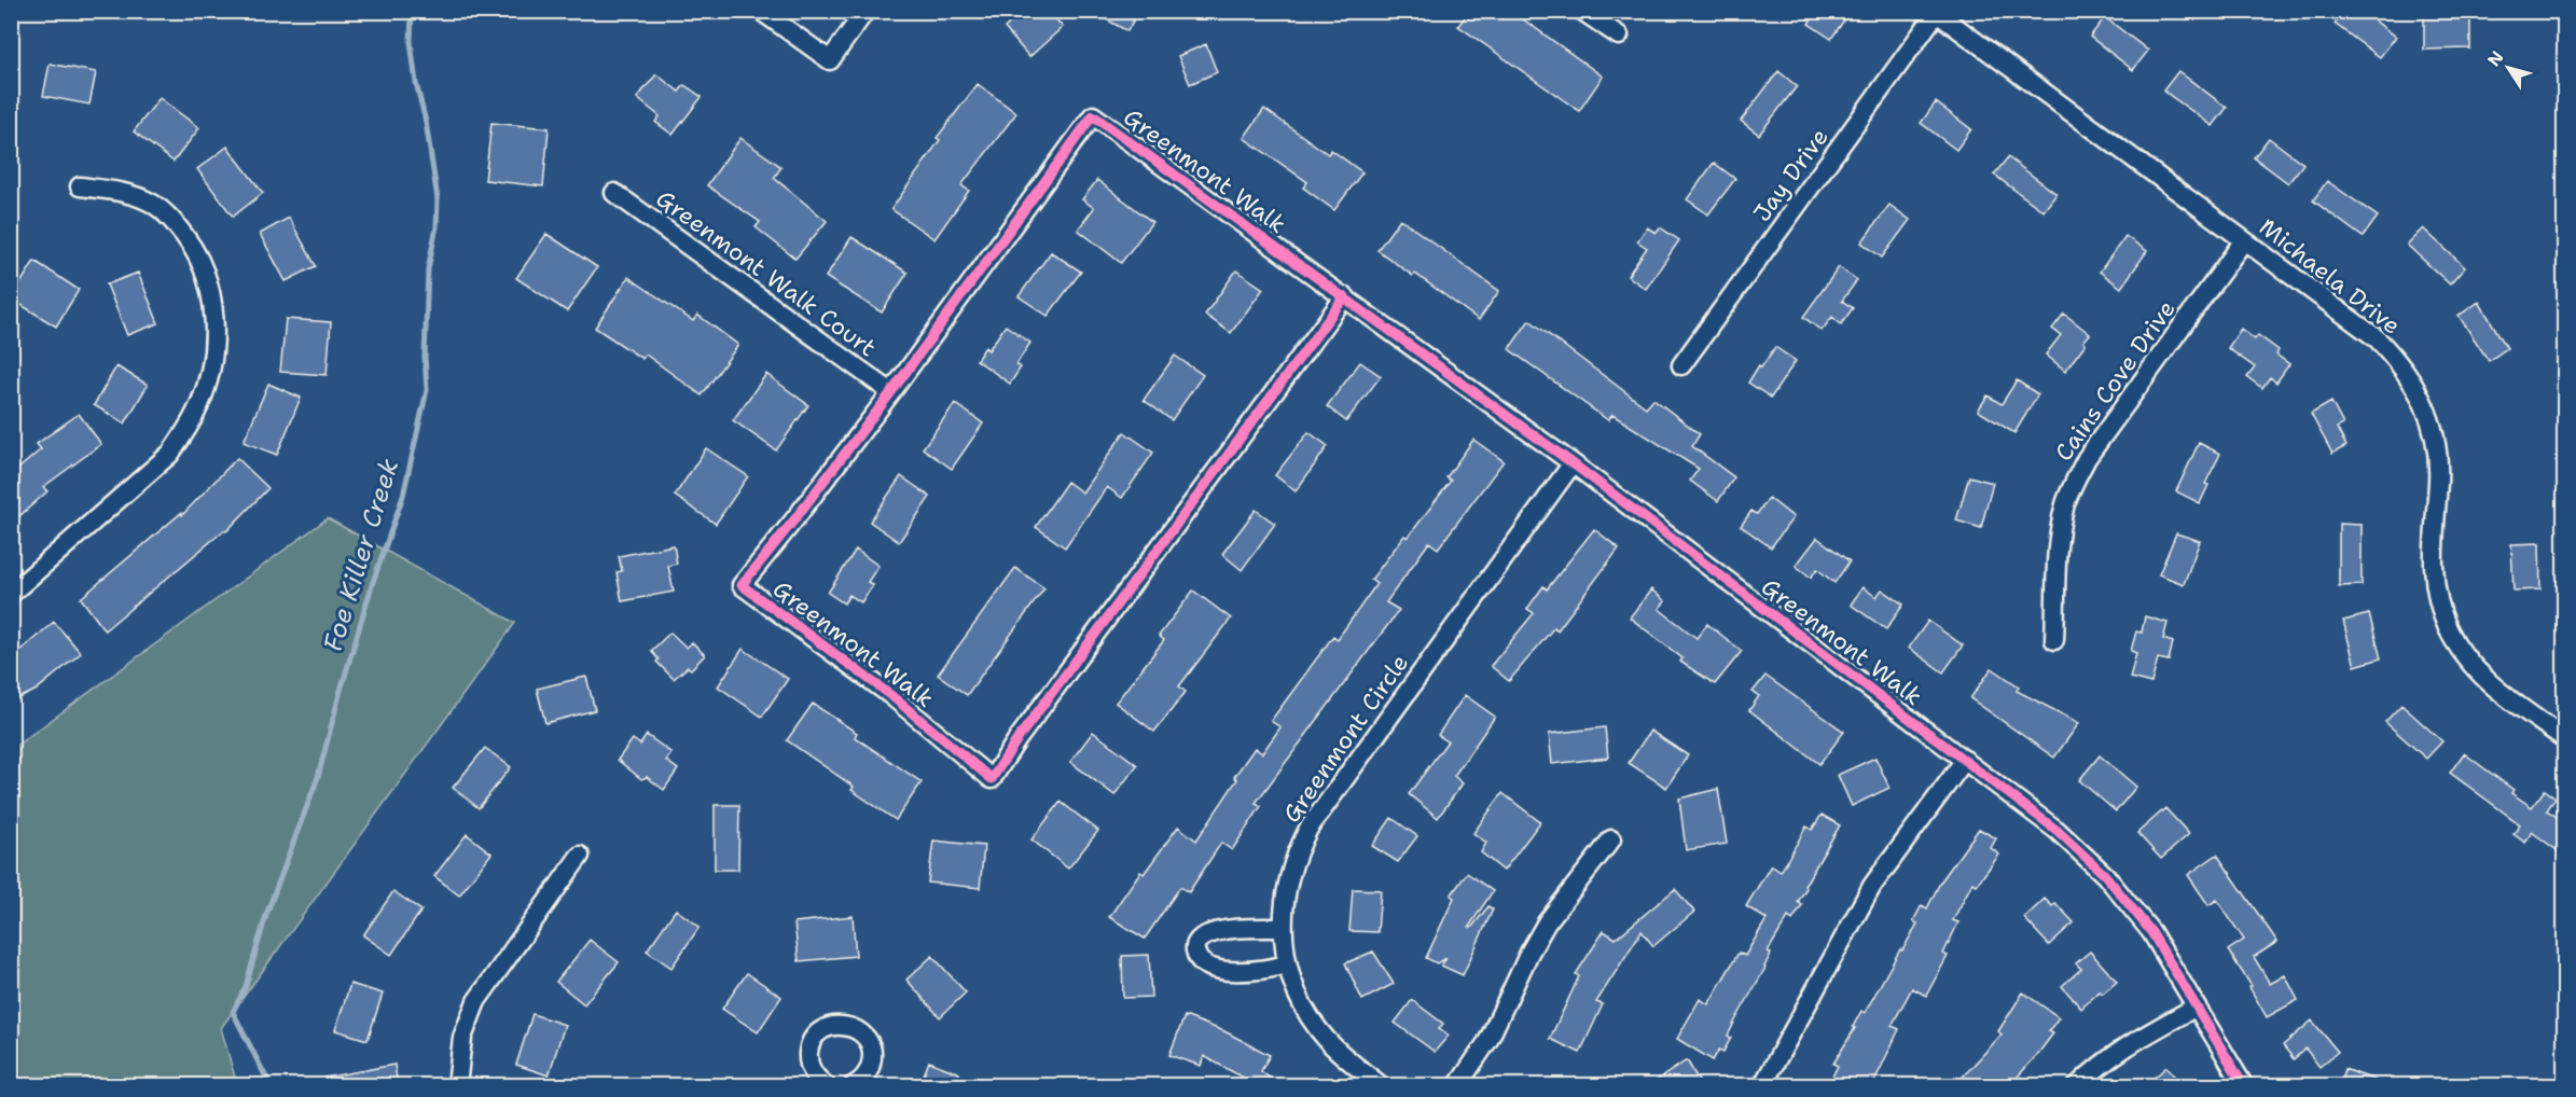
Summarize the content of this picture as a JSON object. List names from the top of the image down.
{
  "streets": {
    "street": [
      "Greenmont Walk",
      "Jay Drive",
      "Greenmont Walk Court",
      "Michaela Drive",
      "Cains Cove Drive",
      "Greenmont Circle"
    ]
  },
  "crossings": [
    ["Greenmont Walk", "Greenmont Walk Court"],
    ["Greenmont Walk", "Greenmont Circle"],
    ["Jay Drive", "Michaela Drive"],
    ["Michaela Drive", "Cains Cove Drive"]
  ],
  "water": ["Foe Killer Creek"],
  "north": "top left"
}
